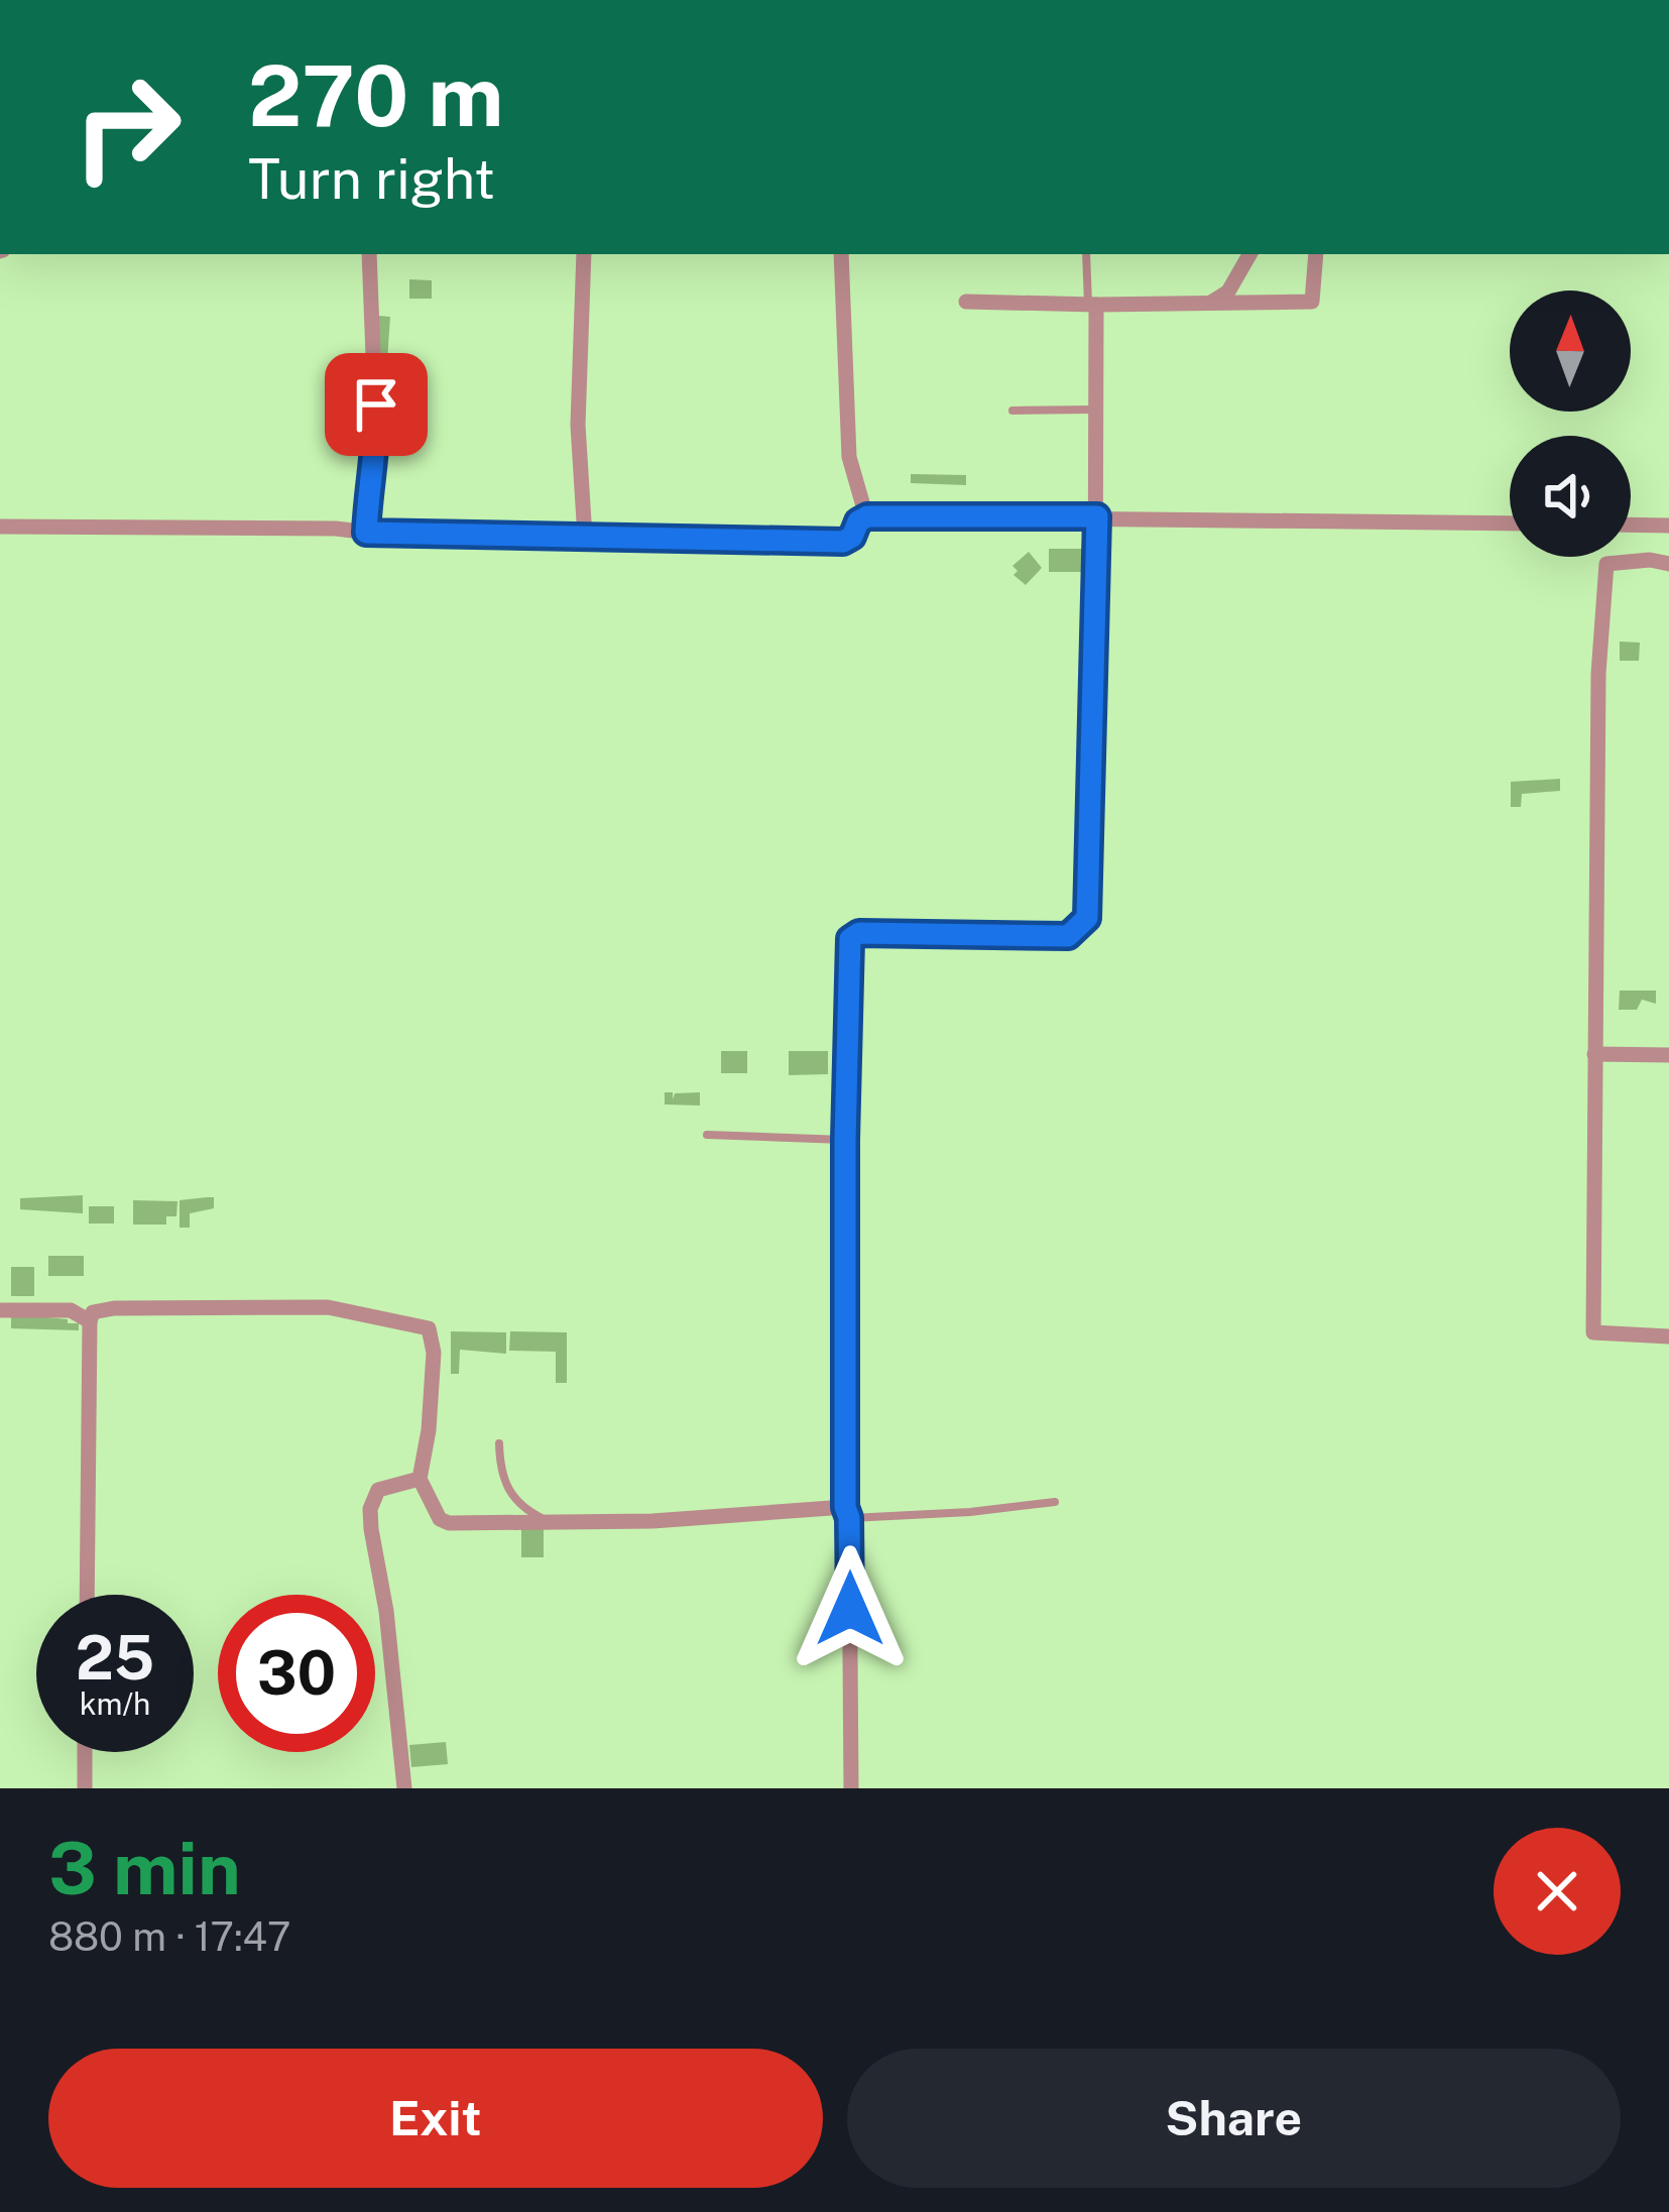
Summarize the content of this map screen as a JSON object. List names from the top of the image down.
{
  "north": "top",
  "page": {
    "turn": ["270 m", "Turn right"],
    "speed": "25 km/h",
    "limit": "30",
    "heading": ["3 min", "880 m · 17:47"],
    "buttons": ["Exit", "Share"]
  }
}
